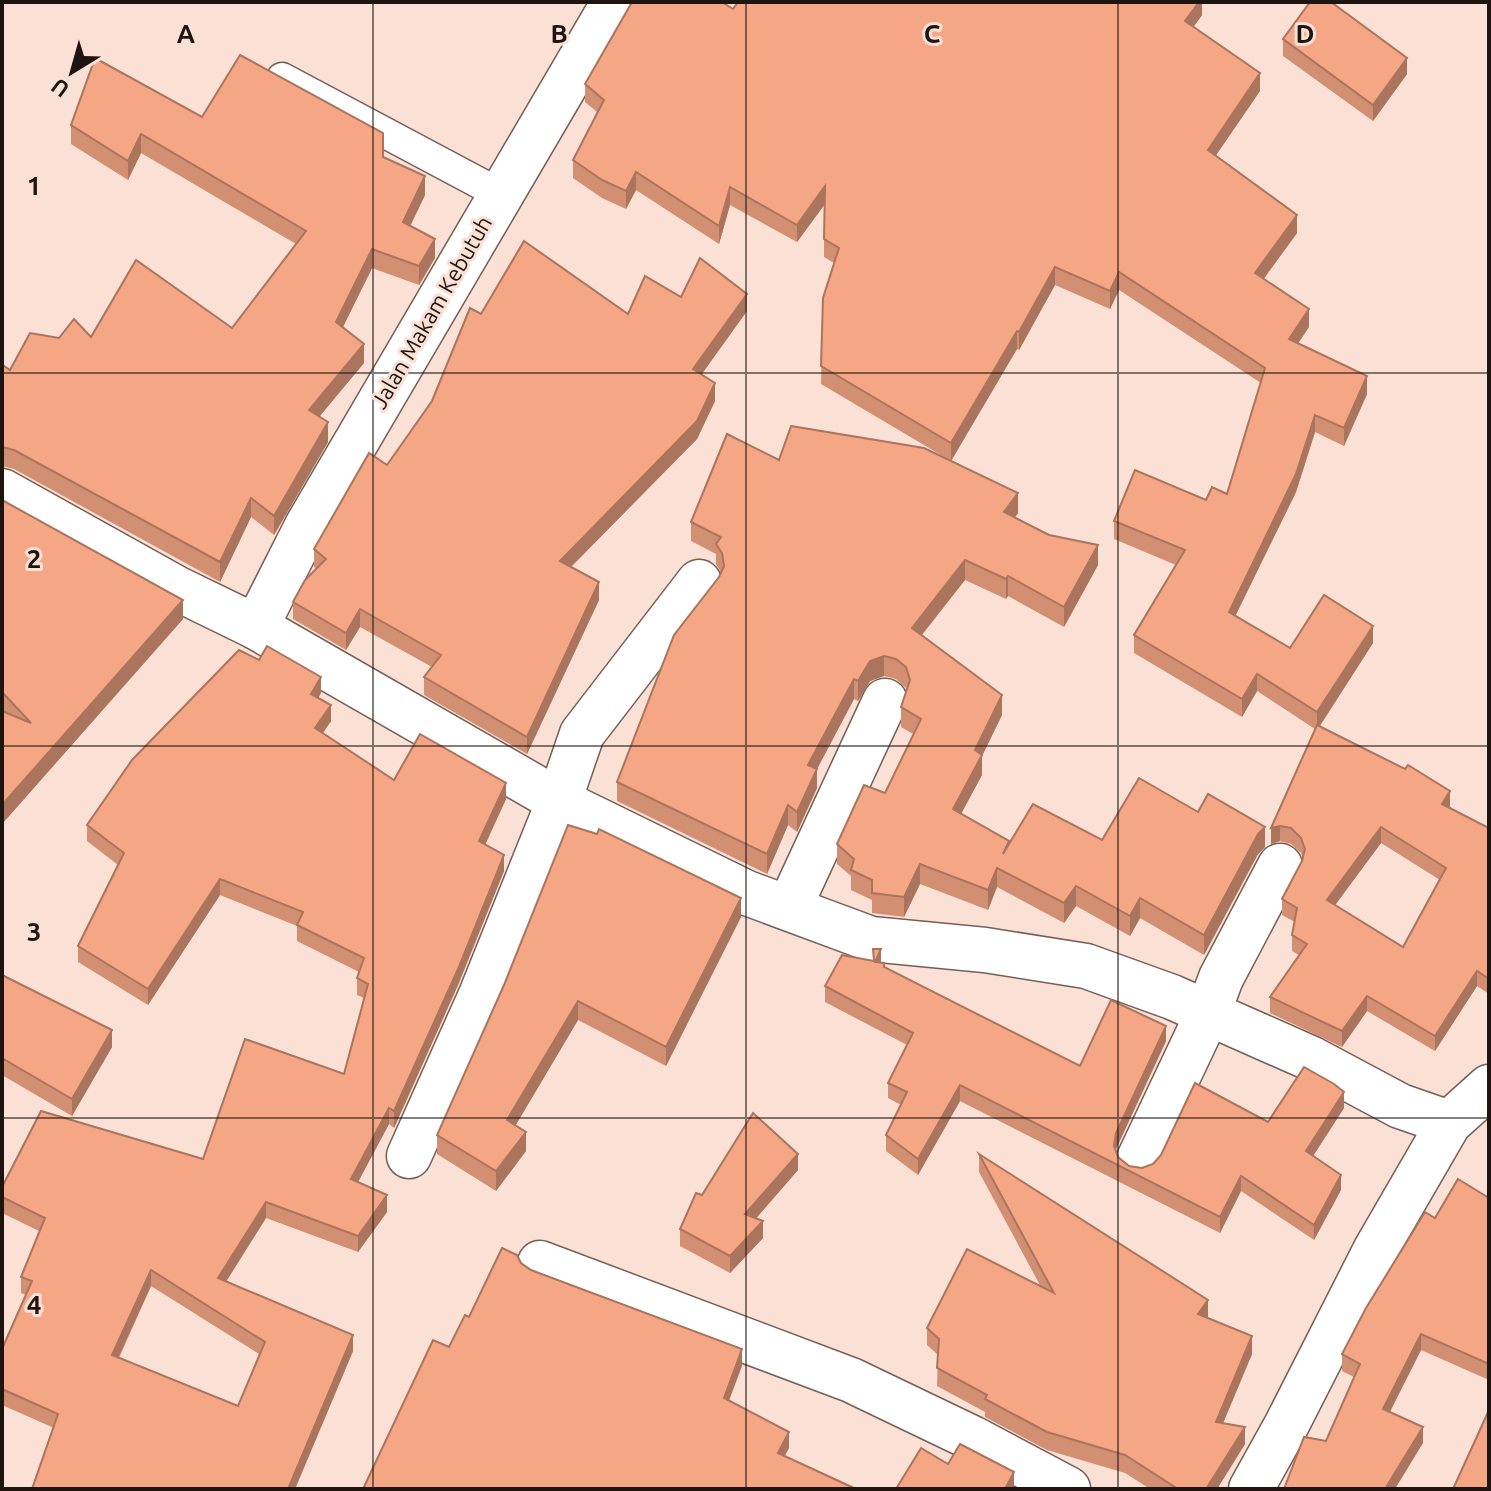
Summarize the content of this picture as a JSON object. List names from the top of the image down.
{
  "streets": {
    "street": ["Jalan Makam Kebutuh"]
  },
  "north": "bottom left",
  "grid": {
    "columns": [
      "A",
      "B",
      "C",
      "D"
    ],
    "rows": [
      "1",
      "2",
      "3",
      "4"
    ]
  }
}
